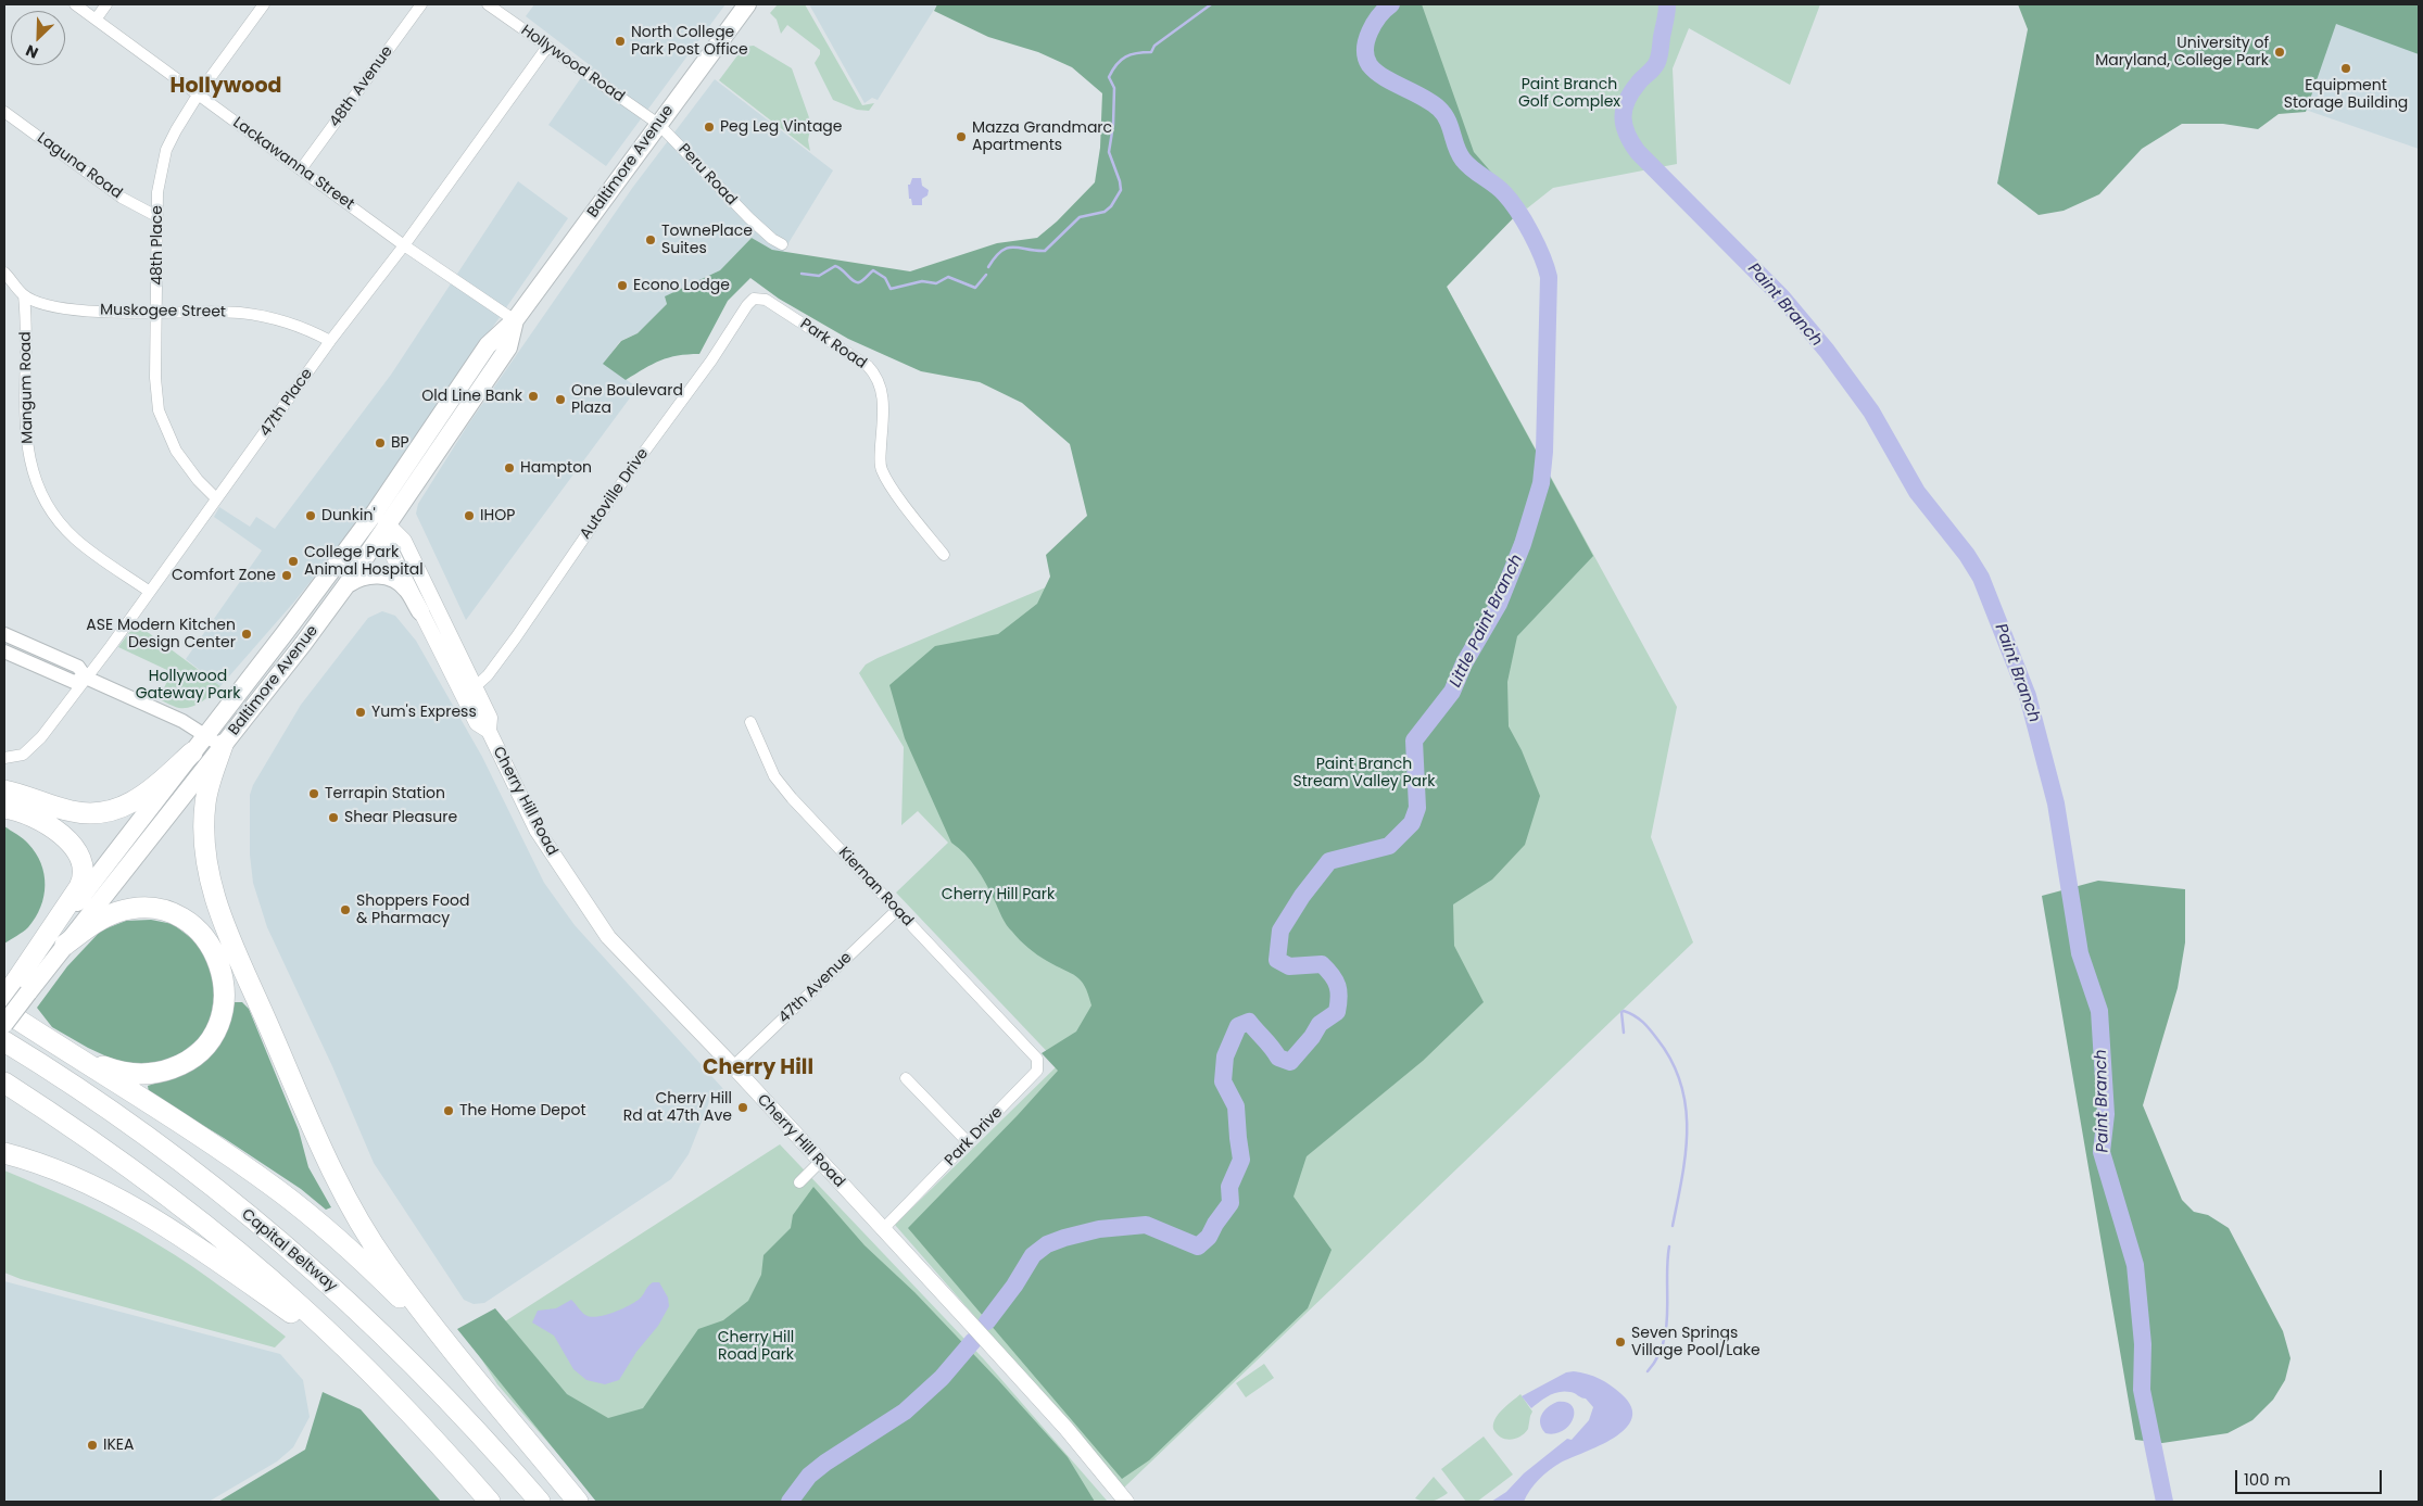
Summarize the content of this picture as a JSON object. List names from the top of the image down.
{
  "streets": {
    "highway": ["Capital Beltway"],
    "main road": ["Baltimore Avenue", "Cherry Hill Road"],
    "street": [
      "Hollywood Road",
      "48th Avenue",
      "Lackawanna Street",
      "Laguna Road",
      "Peru Road",
      "48th Place",
      "Muskogee Street",
      "Park Road",
      "Mangum Road",
      "47th Place",
      "Autoville Drive",
      "Kiernan Road",
      "47th Avenue",
      "Park Drive"
    ]
  },
  "crossings": [
    ["Hollywood Road", "Baltimore Avenue"],
    ["Hollywood Road", "Peru Road"],
    ["Hollywood Road", "47th Place"],
    ["48th Avenue", "Lackawanna Street"],
    ["Baltimore Avenue", "Lackawanna Street"],
    ["Baltimore Avenue", "Peru Road"],
    ["Baltimore Avenue", "Cherry Hill Road"],
    ["Lackawanna Street", "48th Place"],
    ["Lackawanna Street", "47th Place"],
    ["Laguna Road", "48th Place"],
    ["48th Place", "Muskogee Street"],
    ["48th Place", "47th Place"],
    ["Muskogee Street", "Mangum Road"],
    ["Muskogee Street", "47th Place"],
    ["Park Road", "Autoville Drive"],
    ["Mangum Road", "47th Place"],
    ["Autoville Drive", "Cherry Hill Road"],
    ["Cherry Hill Road", "47th Avenue"],
    ["Cherry Hill Road", "Park Drive"],
    ["Kiernan Road", "47th Avenue"],
    ["Kiernan Road", "Park Drive"]
  ],
  "districts": ["Hollywood", "Cherry Hill"],
  "water": ["Paint Branch", "Little Paint Branch"],
  "parks": [
    "Paint Branch Golf Complex",
    "Hollywood Gateway Park",
    "Paint Branch Stream Valley Park",
    "Cherry Hill Park",
    "Cherry Hill Road Park"
  ],
  "places": [
    "North College Park Post Office",
    "University of Maryland, College Park",
    "Equipment Storage Building",
    "Peg Leg Vintage",
    "Mazza Grandmarc Apartments",
    "TownePlace Suites",
    "Econo Lodge",
    "Old Line Bank",
    "One Boulevard Plaza",
    "BP",
    "Hampton",
    "Dunkin'",
    "IHOP",
    "College Park Animal Hospital",
    "Comfort Zone",
    "ASE Modern Kitchen Design Center",
    "Yum's Express",
    "Terrapin Station",
    "Shear Pleasure",
    "Shoppers Food & Pharmacy",
    "Cherry Hill Rd at 47th Ave",
    "The Home Depot",
    "Seven Springs Village Pool/Lake",
    "IKEA"
  ],
  "scale_bar": "100 m",
  "north": "bottom left"
}
